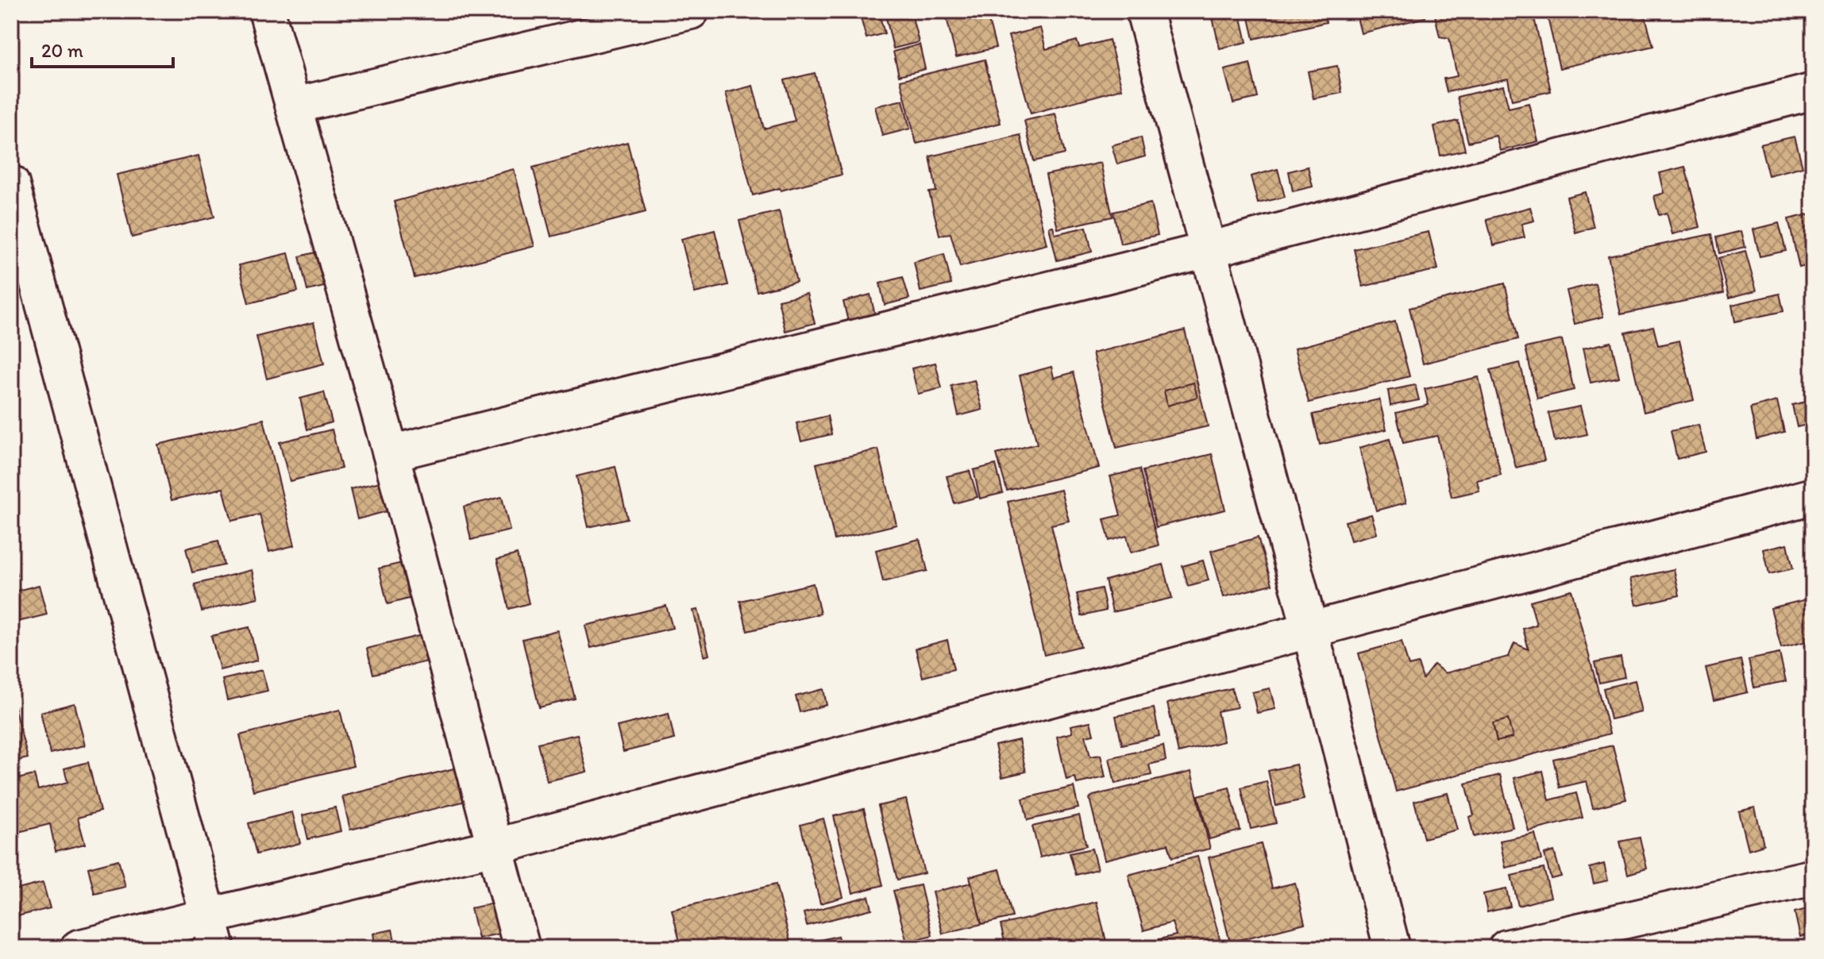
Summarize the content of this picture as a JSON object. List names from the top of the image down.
{
  "scale_bar": "20 m"
}
